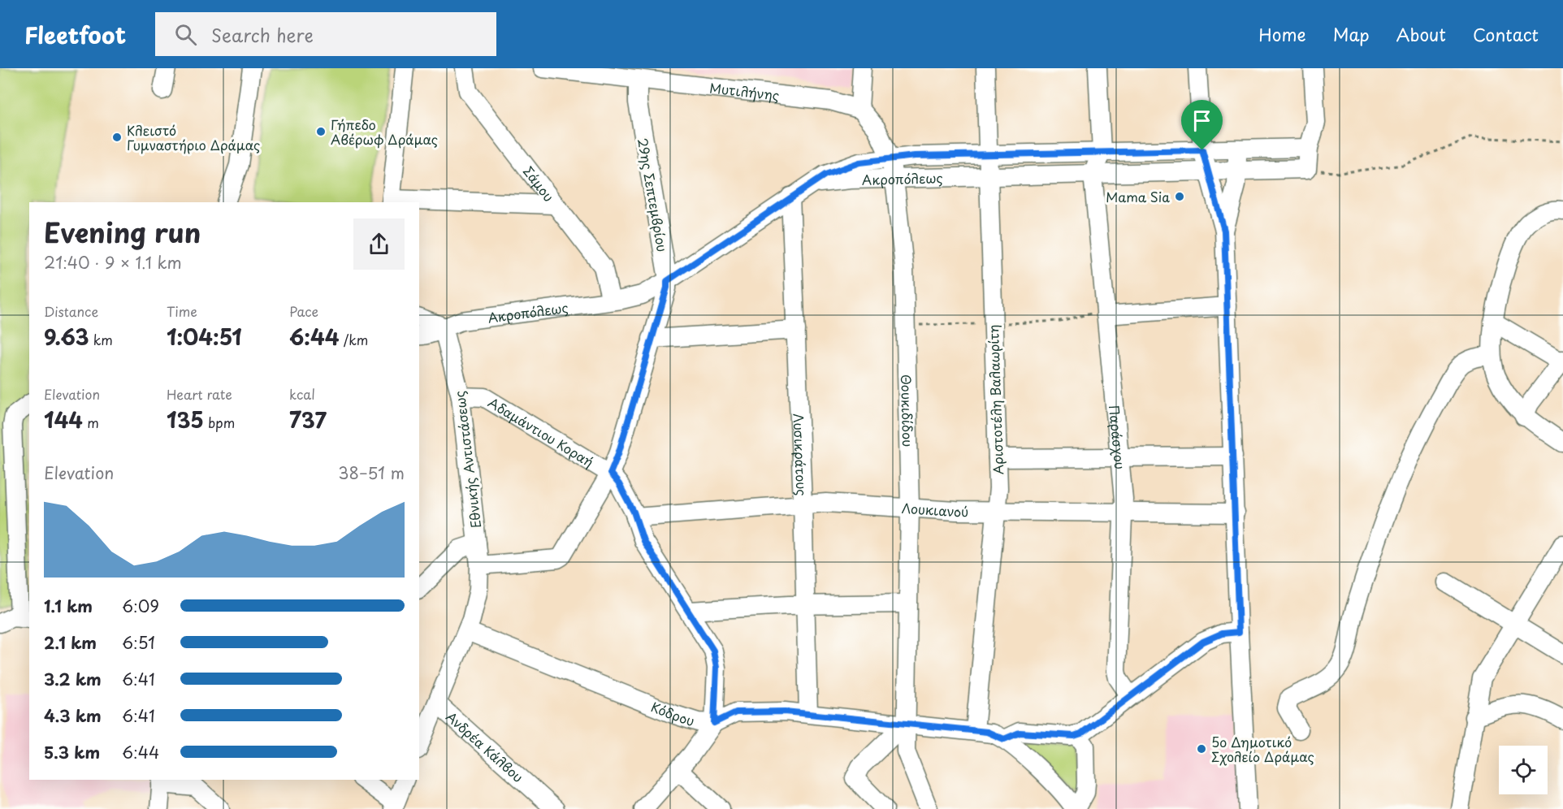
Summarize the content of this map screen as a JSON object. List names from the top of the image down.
{
  "streets": {
    "street": [
      "Μυτιλήνης",
      "Ακροπόλεως",
      "Σάμου",
      "29ης Σεπτεμβρίου",
      "Αριστοτέλη Βαλαωρίτη",
      "Θουκιδίδου",
      "Αδαμάντιου Κοραή",
      "Παράσχου",
      "Λυσικράτους",
      "Εθνικής Αντιστάσεως",
      "Λουκιανού",
      "Κόδρου",
      "Ανδρέα Κάλβου"
    ]
  },
  "crossings": [
    ["Μυτιλήνης", "29ης Σεπτεμβρίου"],
    ["Μυτιλήνης", "Θουκιδίδου"],
    ["Ακροπόλεως", "Σάμου"],
    ["Ακροπόλεως", "29ης Σεπτεμβρίου"],
    ["Ακροπόλεως", "Αριστοτέλη Βαλαωρίτη"],
    ["Ακροπόλεως", "Θουκιδίδου"],
    ["Ακροπόλεως", "Παράσχου"],
    ["Ακροπόλεως", "Λυσικράτους"],
    ["Ακροπόλεως", "Εθνικής Αντιστάσεως"],
    ["29ης Σεπτεμβρίου", "Αδαμάντιου Κοραή"],
    ["29ης Σεπτεμβρίου", "Εθνικής Αντιστάσεως"],
    ["Αριστοτέλη Βαλαωρίτη", "Λουκιανού"],
    ["Αριστοτέλη Βαλαωρίτη", "Κόδρου"],
    ["Θουκιδίδου", "Λουκιανού"],
    ["Θουκιδίδου", "Κόδρου"],
    ["Αδαμάντιου Κοραή", "Εθνικής Αντιστάσεως"],
    ["Αδαμάντιου Κοραή", "Λουκιανού"],
    ["Αδαμάντιου Κοραή", "Κόδρου"],
    ["Παράσχου", "Λουκιανού"],
    ["Λυσικράτους", "Λουκιανού"],
    ["Λυσικράτους", "Κόδρου"],
    ["Εθνικής Αντιστάσεως", "Κόδρου"],
    ["Εθνικής Αντιστάσεως", "Ανδρέα Κάλβου"]
  ],
  "places": [
    "Γήπεδο Αβέρωφ Δράμας",
    "Κλειστό Γυμναστήριο Δράμας",
    "Mama Sia",
    "5ο Δημοτικό Σχολείο Δράμας"
  ],
  "page": {
    "header": "Fleetfoot",
    "search": "Search here",
    "nav": [
      "Home",
      "Map",
      "About",
      "Contact"
    ],
    "heading": ["Evening run", "21:40 · 9 × 1.1 km"],
    "stats": [
      ["Distance", "9.63 km"],
      ["Time", "1:04:51"],
      ["Pace", "6:44 /km"],
      ["Elevation", "144 m"],
      ["Heart rate", "135 bpm"],
      ["kcal", "737"]
    ],
    "chart": ["Elevation", "38–51 m"],
    "list": [
      {
        "name": "1.1 km",
        "note": "6:09"
      },
      {
        "name": "2.1 km",
        "note": "6:51"
      },
      {
        "name": "3.2 km",
        "note": "6:41"
      },
      {
        "name": "4.3 km",
        "note": "6:41"
      },
      {
        "name": "5.3 km",
        "note": "6:44"
      }
    ]
  }
}
